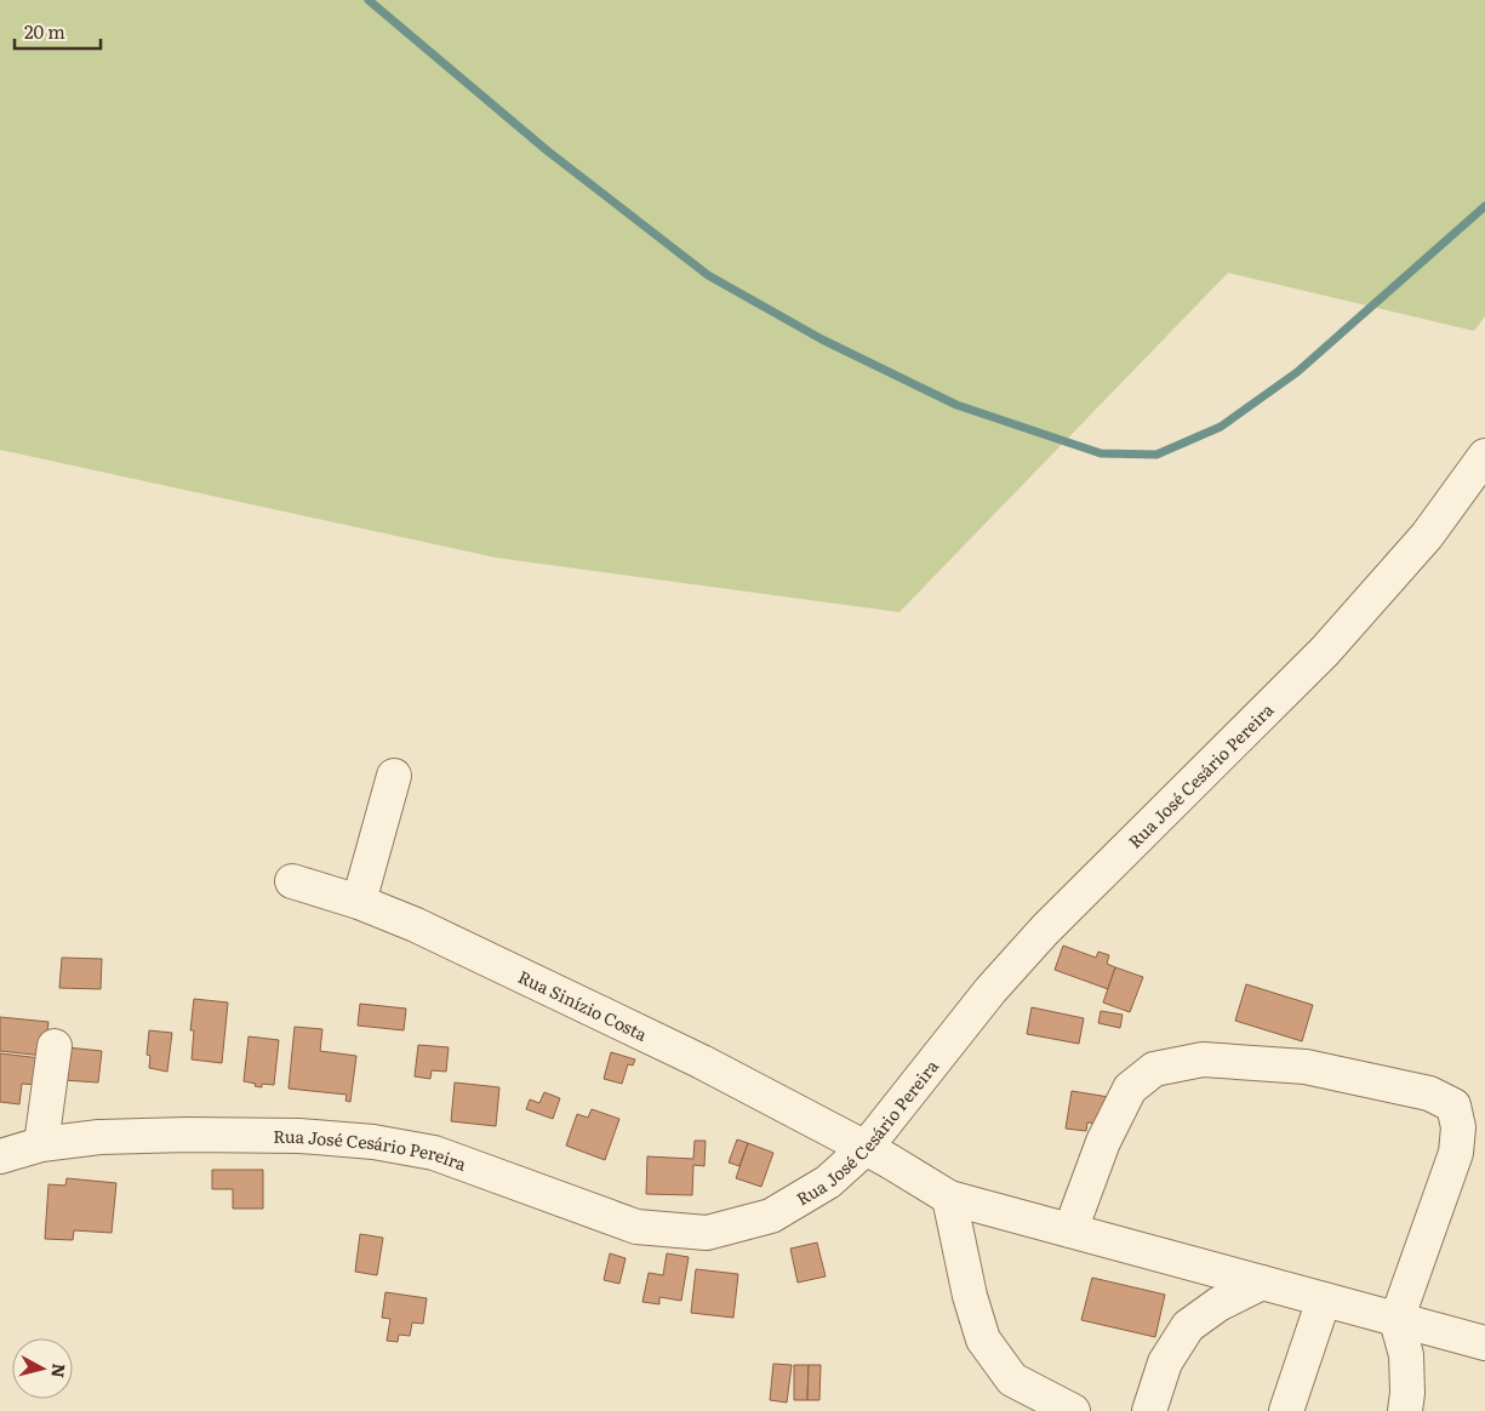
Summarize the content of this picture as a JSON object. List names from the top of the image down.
{
  "streets": {
    "street": ["Rua José Cesário Pereira", "Rua Sinízio Costa"]
  },
  "crossings": [
    ["Rua José Cesário Pereira", "Rua Sinízio Costa"]
  ],
  "scale_bar": "20 m",
  "north": "right"
}
